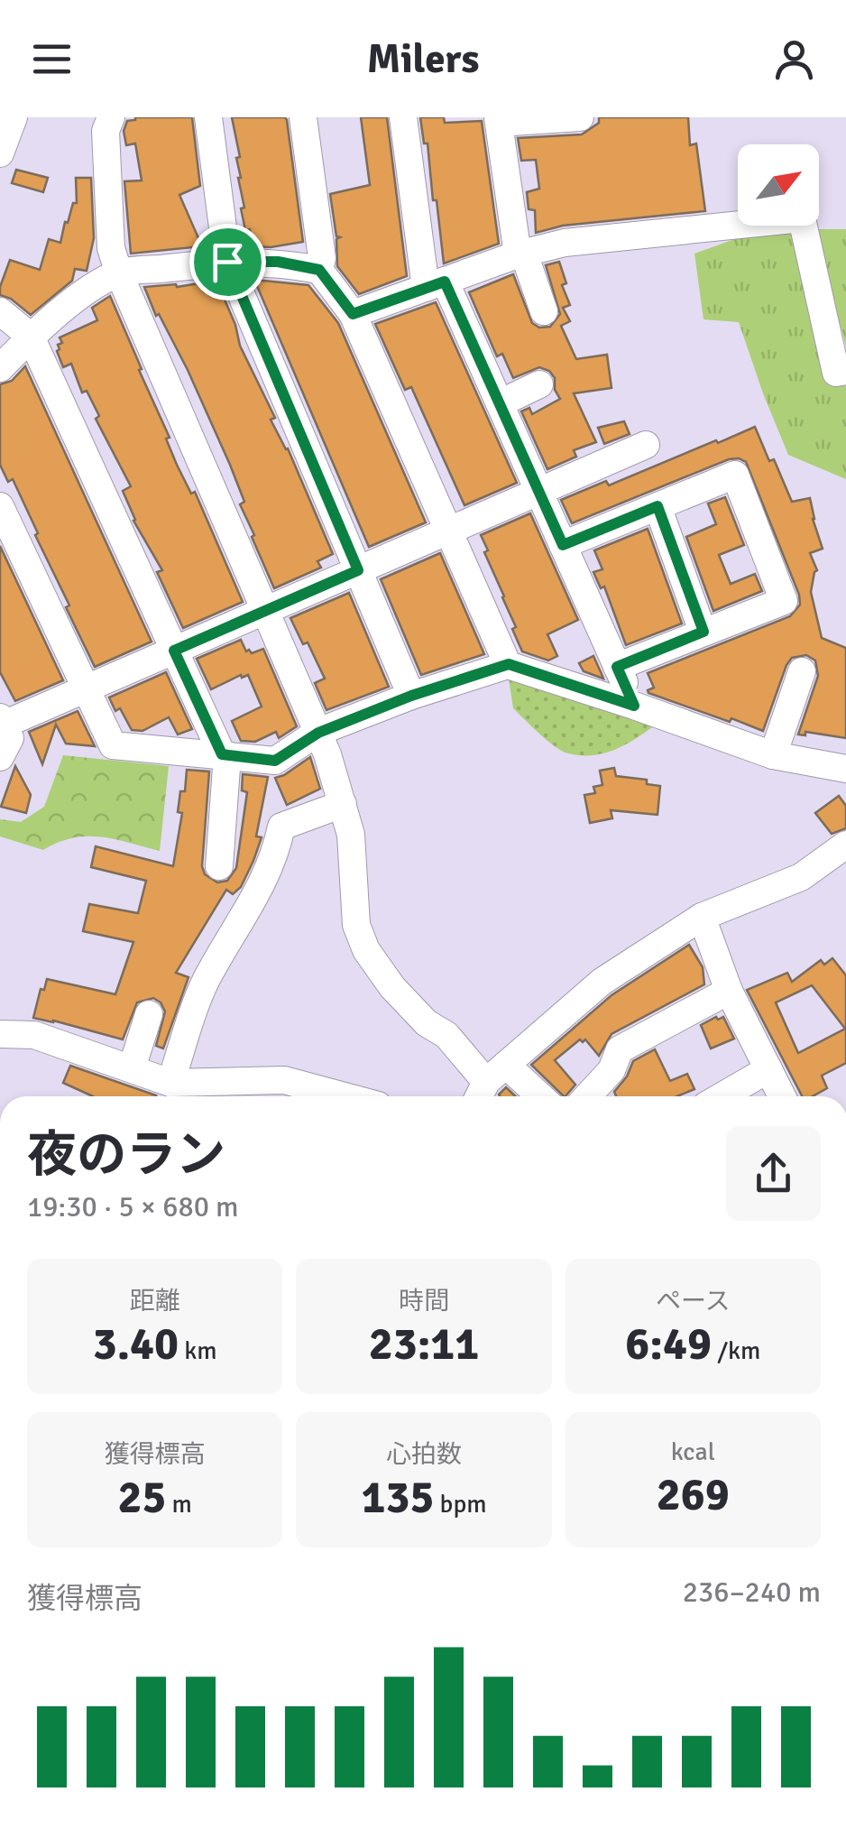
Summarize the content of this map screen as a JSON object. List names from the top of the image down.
{
  "north": "top right",
  "page": {
    "header": "Milers",
    "heading": ["夜のラン", "19:30 · 5 × 680 m"],
    "stats": [
      ["距離", "3.40 km"],
      ["時間", "23:11"],
      ["ペース", "6:49 /km"],
      ["獲得標高", "25 m"],
      ["心拍数", "135 bpm"],
      ["kcal", "269"]
    ],
    "chart": ["獲得標高", "236–240 m"]
  }
}
